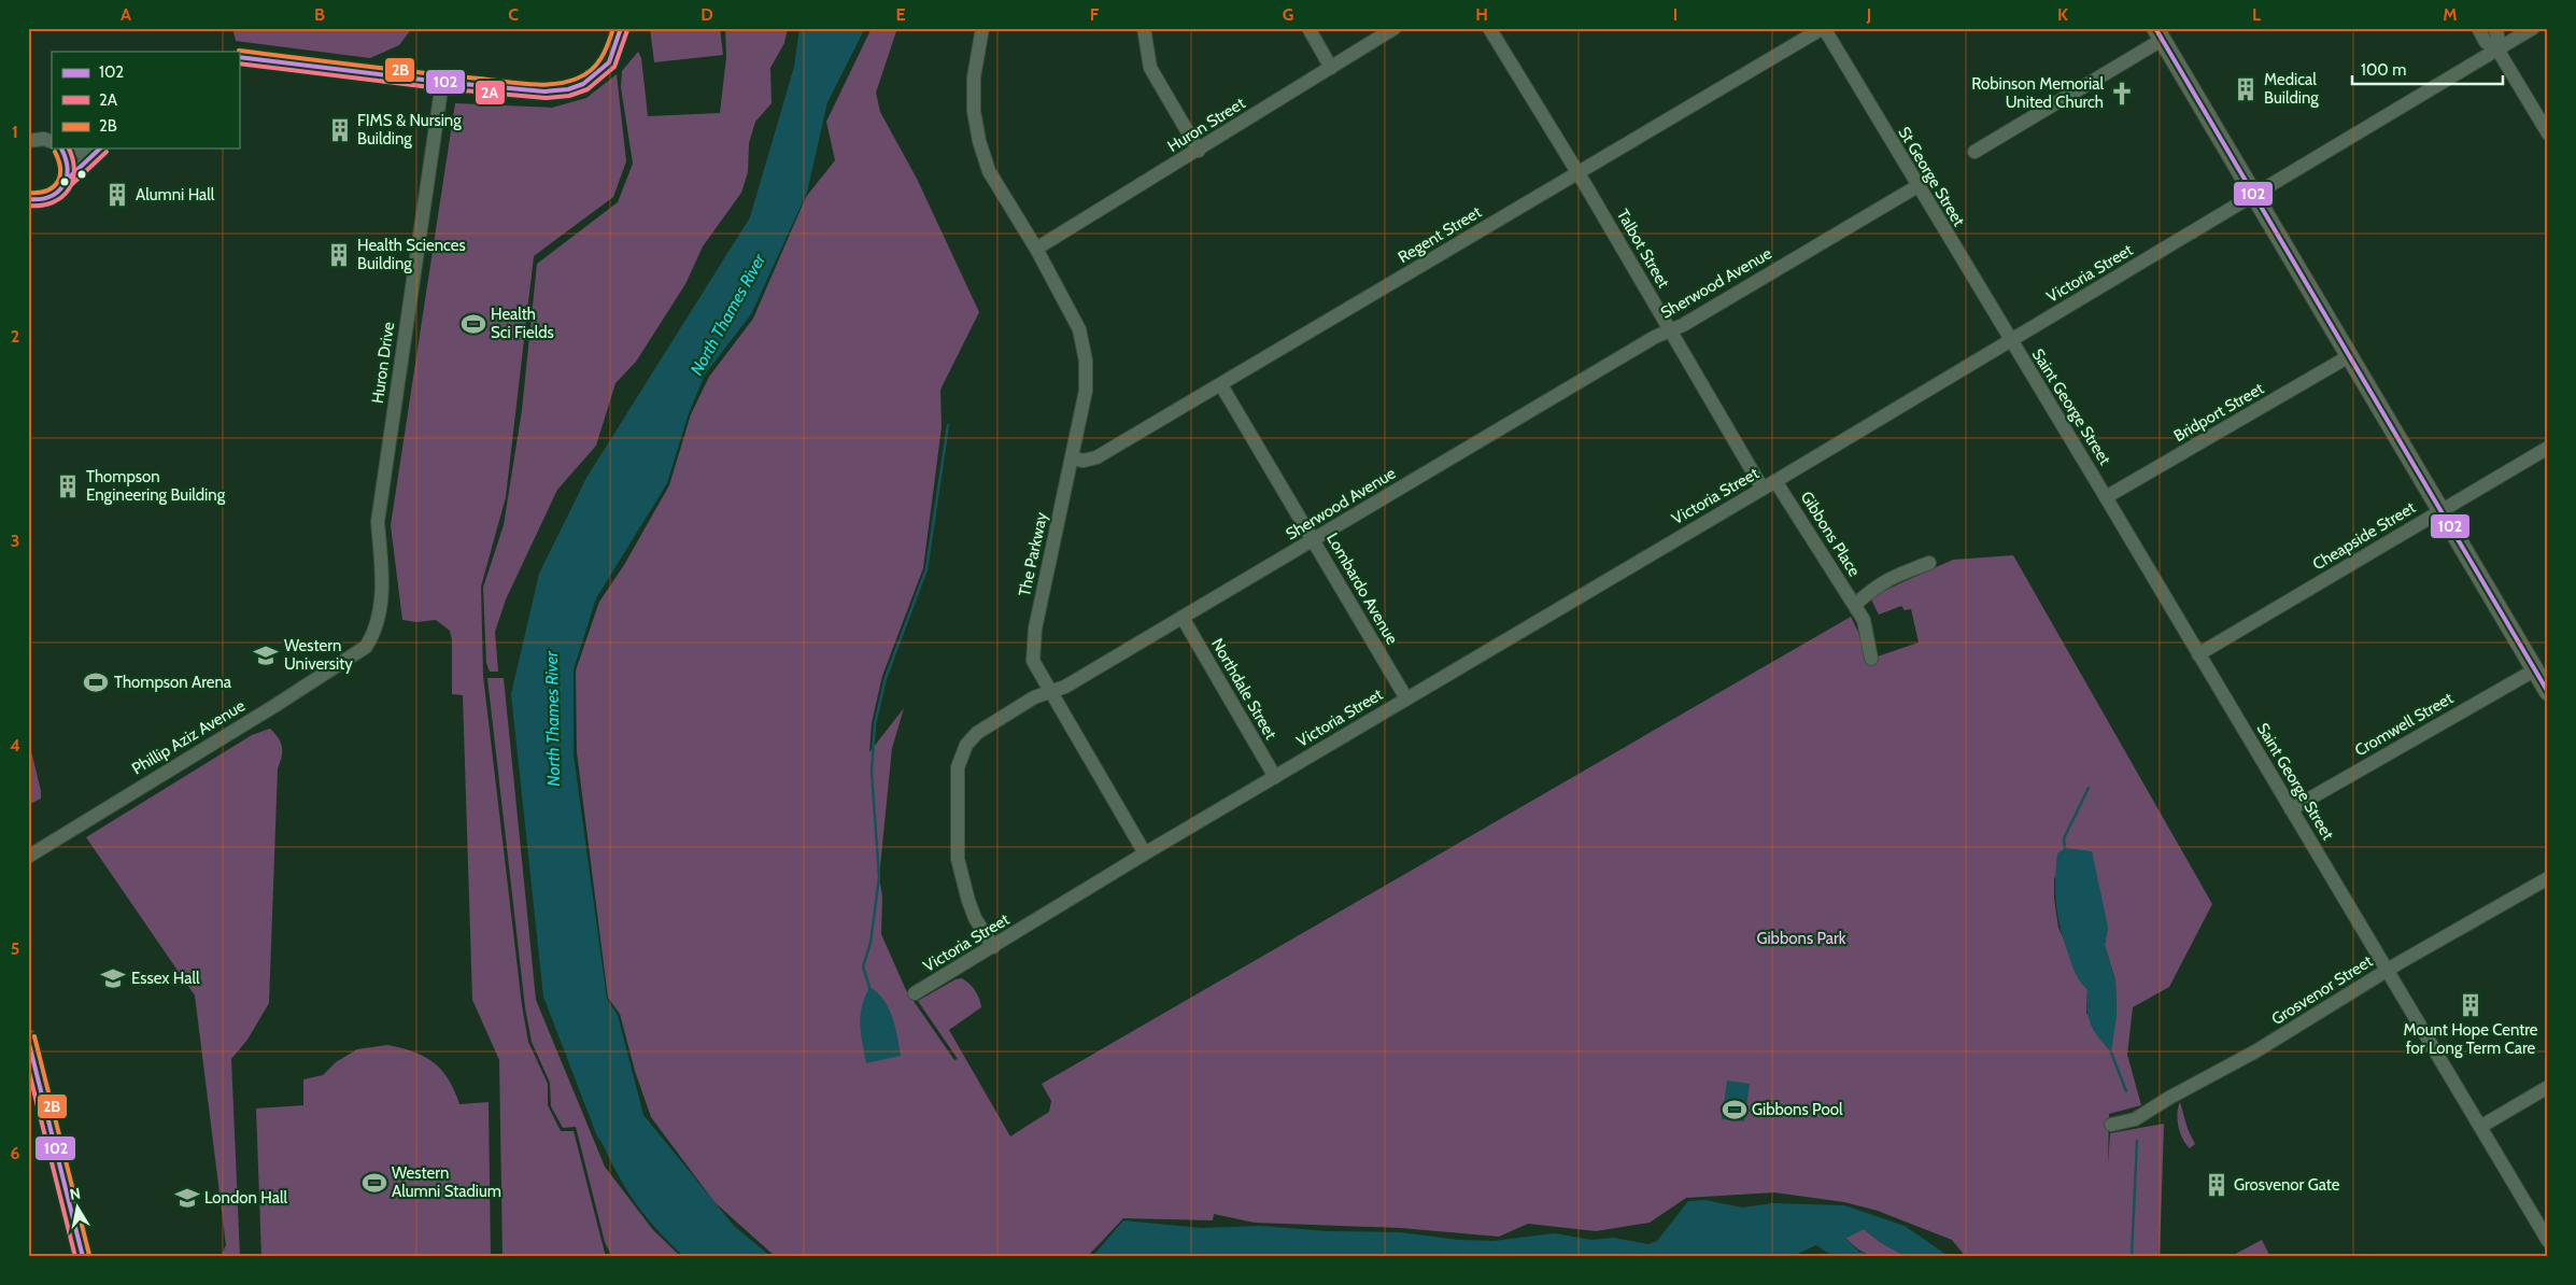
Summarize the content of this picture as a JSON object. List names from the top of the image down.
{
  "streets": {
    "street": [
      "Huron Street",
      "St George Street",
      "Regent Street",
      "Talbot Street",
      "Victoria Street",
      "Sherwood Avenue",
      "Huron Drive",
      "Saint George Street",
      "Bridport Street",
      "Gibbons Place",
      "Cheapside Street",
      "The Parkway",
      "Lombardo Avenue",
      "Northdale Street",
      "Cromwell Street",
      "Phillip Aziz Avenue",
      "Grosvenor Street"
    ]
  },
  "crossings": [
    ["Huron Street", "The Parkway"],
    ["St George Street", "Regent Street"],
    ["St George Street", "Victoria Street"],
    ["St George Street", "Sherwood Avenue"],
    ["St George Street", "Saint George Street"],
    ["Regent Street", "Talbot Street"],
    ["Regent Street", "The Parkway"],
    ["Regent Street", "Lombardo Avenue"],
    ["Talbot Street", "Victoria Street"],
    ["Talbot Street", "Sherwood Avenue"],
    ["Victoria Street", "Sherwood Avenue"],
    ["Victoria Street", "Saint George Street"],
    ["Victoria Street", "Gibbons Place"],
    ["Victoria Street", "The Parkway"],
    ["Victoria Street", "Lombardo Avenue"],
    ["Victoria Street", "Northdale Street"],
    ["Sherwood Avenue", "The Parkway"],
    ["Sherwood Avenue", "Lombardo Avenue"],
    ["Sherwood Avenue", "Northdale Street"],
    ["Huron Drive", "Phillip Aziz Avenue"],
    ["Saint George Street", "Bridport Street"],
    ["Saint George Street", "Cheapside Street"],
    ["Saint George Street", "Cromwell Street"],
    ["Saint George Street", "Grosvenor Street"]
  ],
  "water": ["North Thames River"],
  "parks": ["Gibbons Park"],
  "places": {
    "building": [
      "Medical Building",
      "FIMS & Nursing Building",
      "Alumni Hall",
      "Health Sciences Building",
      "Thompson Engineering Building",
      "Mount Hope Centre for Long Term Care",
      "Grosvenor Gate"
    ],
    "church": ["Robinson Memorial United Church"],
    "sports": [
      "Health Sci Fields",
      "Thompson Arena",
      "Gibbons Pool",
      "Western Alumni Stadium"
    ],
    "school or university": ["Western University", "Essex Hall", "London Hall"]
  },
  "lines": ["transit line 102", "transit line 2B", "transit line 2A"],
  "legend": ["102", "2A", "2B"],
  "scale_bar": "100 m",
  "north": "top",
  "grid": {
    "columns": [
      "A",
      "B",
      "C",
      "D",
      "E",
      "F",
      "G",
      "H",
      "I",
      "J",
      "K",
      "L",
      "M"
    ],
    "rows": [
      "1",
      "2",
      "3",
      "4",
      "5",
      "6"
    ]
  }
}
